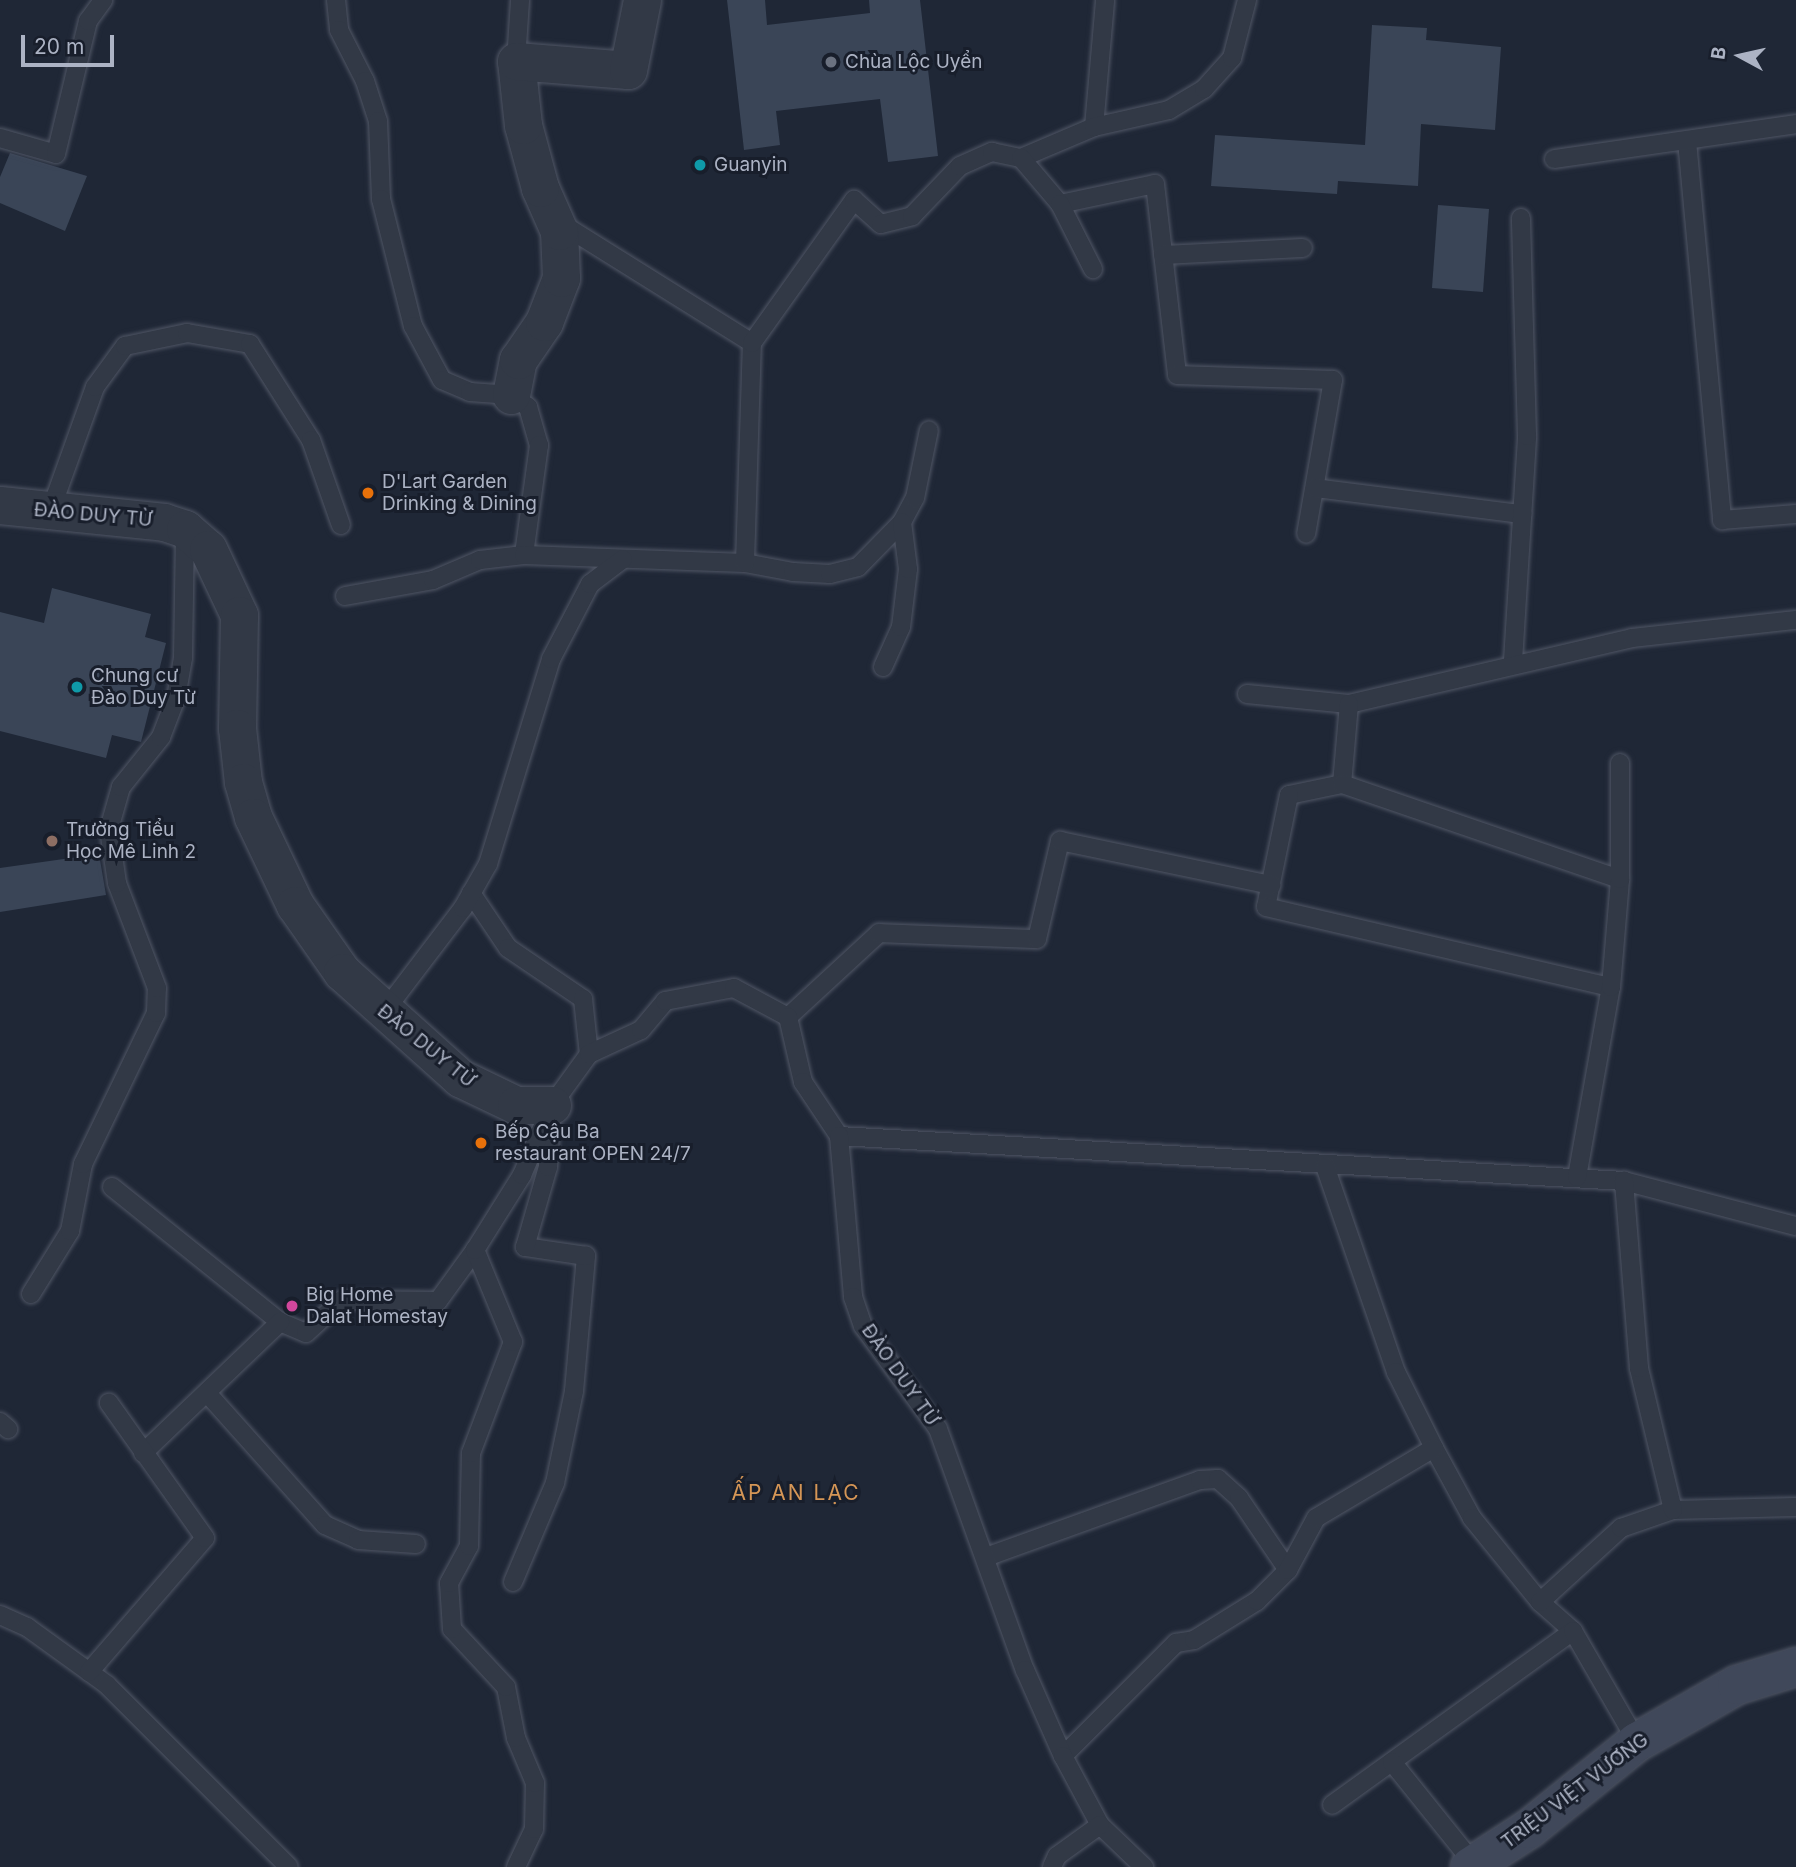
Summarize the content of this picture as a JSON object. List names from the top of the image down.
{
  "streets": {
    "street": ["ĐÀO DUY TỪ", "TRIỆU VIỆT VƯƠNG"]
  },
  "districts": ["ẤP AN LẠC"],
  "places": [
    "Chùa Lộc Uyển",
    "Guanyin",
    "D'Lart Garden Drinking & Dining",
    "Chung cư Đào Duy Từ",
    "Trường Tiểu Học Mê Linh 2",
    "Bếp Cậu Ba restaurant OPEN 24/7",
    "Big Home Dalat Homestay"
  ],
  "scale_bar": "20 m",
  "north": "left"
}
